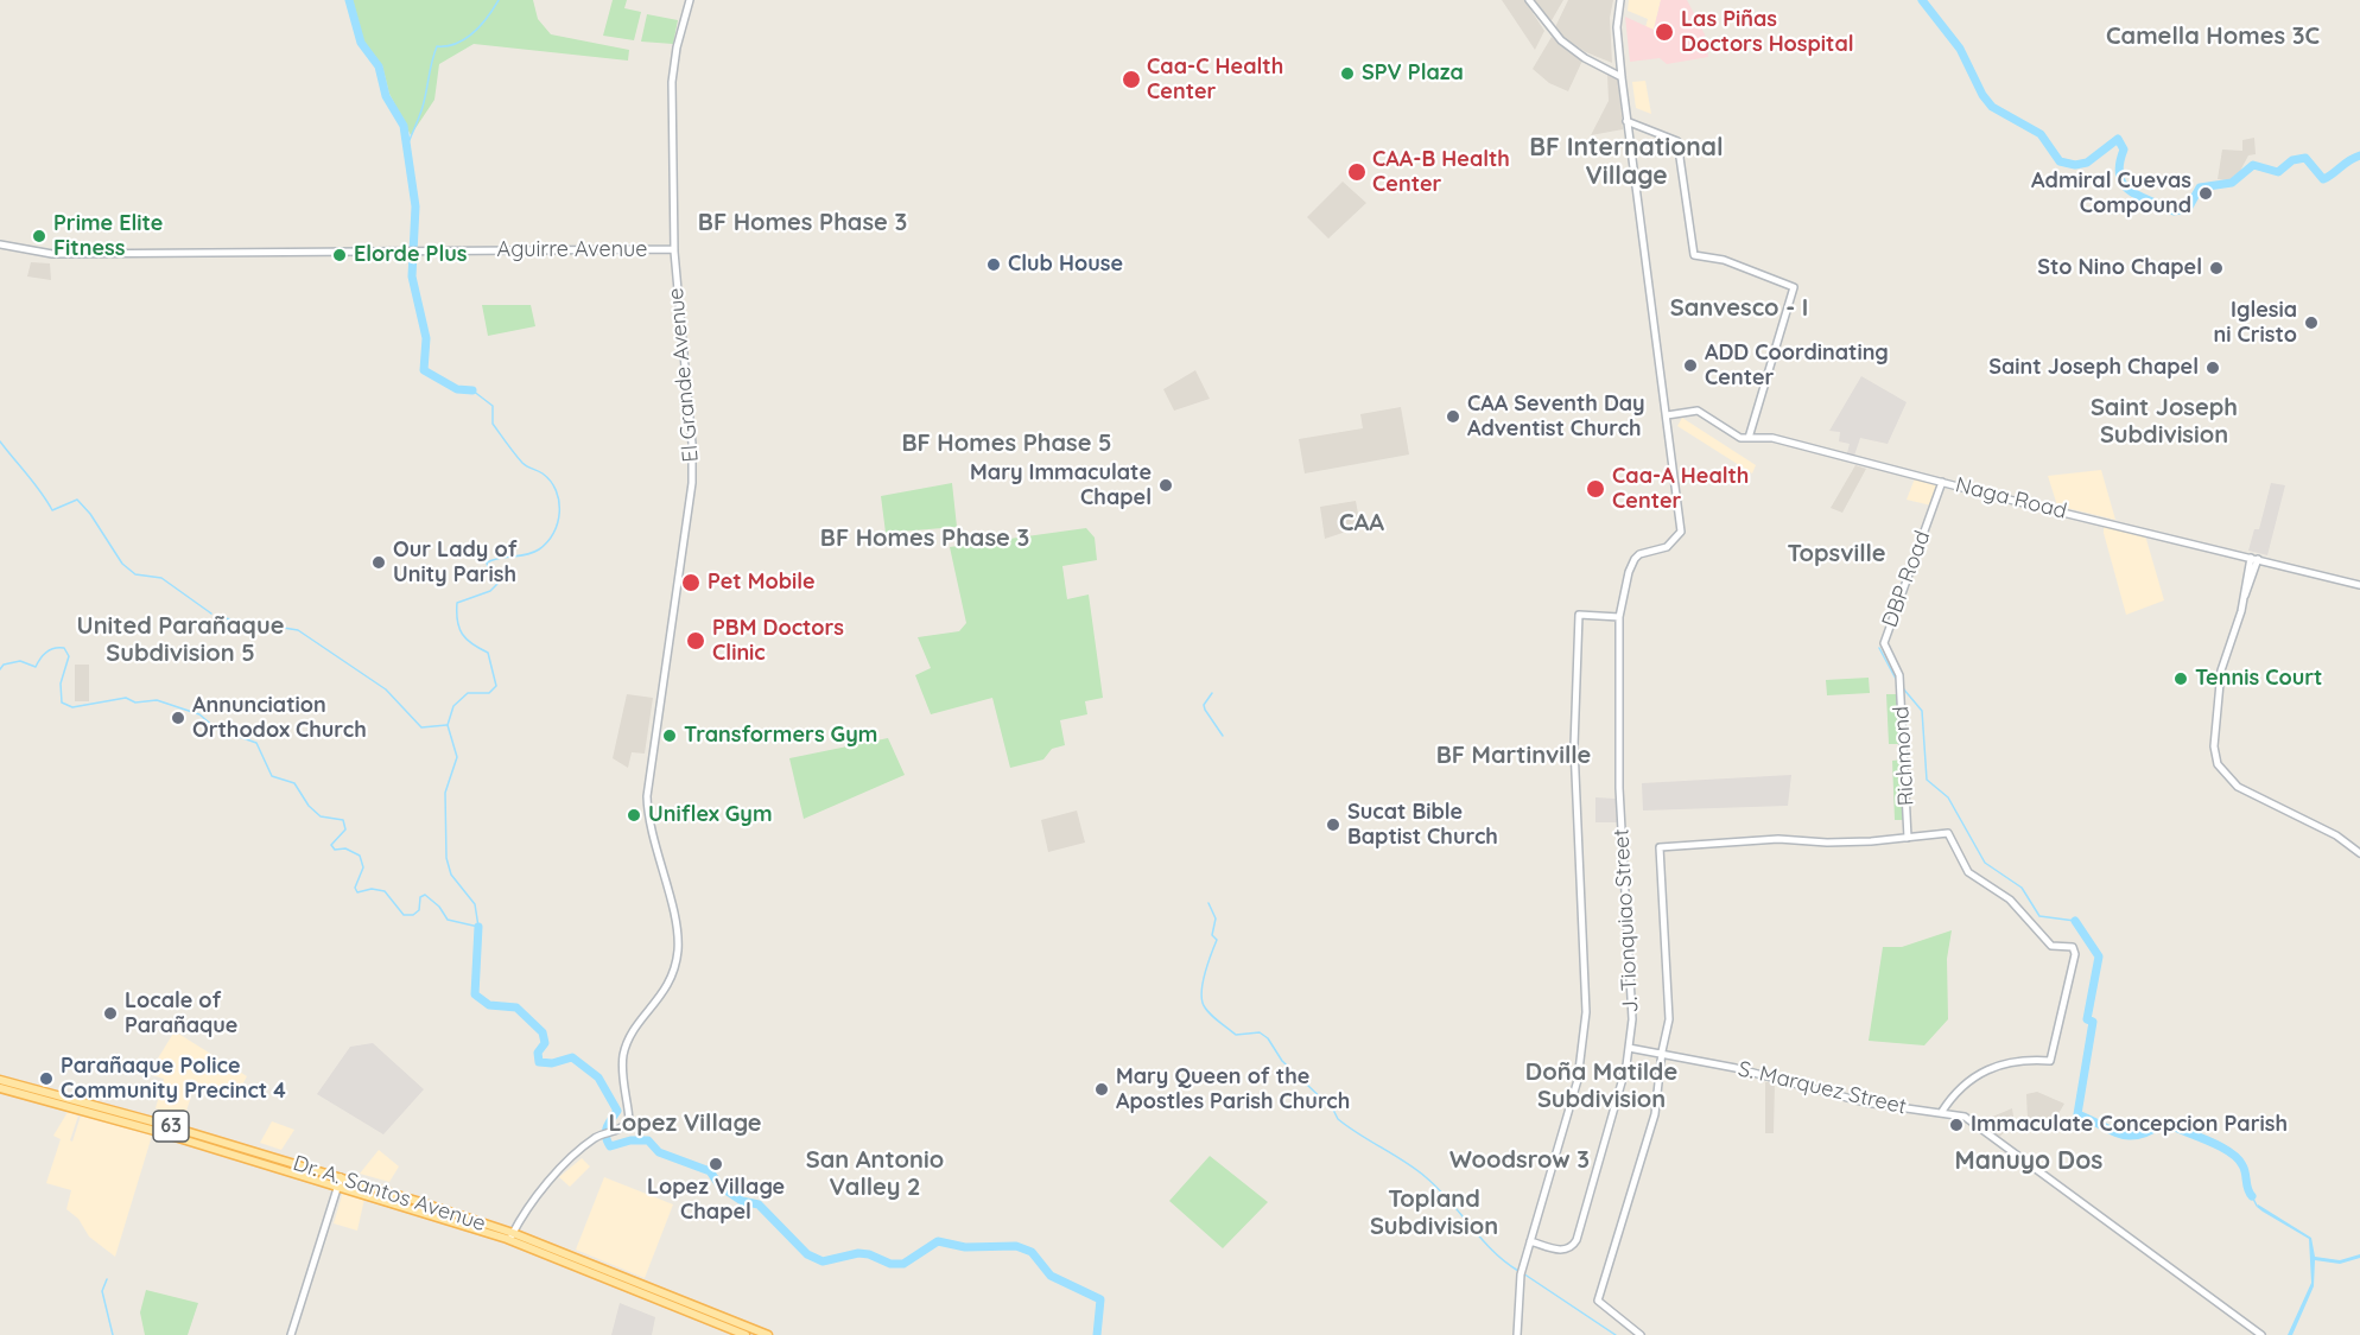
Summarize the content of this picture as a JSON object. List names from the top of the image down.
{
  "streets": {
    "main road": ["63", "Dr. A. Santos Avenue"],
    "street": [
      "Aguirre Avenue",
      "El Grande Avenue",
      "Naga Road",
      "DBP Road",
      "Richmond",
      "J. Tionquiao Street",
      "S. Marquez Street"
    ]
  },
  "crossings": [
    ["Aguirre Avenue", "El Grande Avenue"],
    ["El Grande Avenue", "Dr. A. Santos Avenue"],
    ["Naga Road", "DBP Road"],
    ["Naga Road", "J. Tionquiao Street"],
    ["DBP Road", "Richmond"],
    ["J. Tionquiao Street", "S. Marquez Street"]
  ],
  "districts": [
    "Camella Homes 3C",
    "BF International Village",
    "BF Homes Phase 3",
    "Sanvesco - I",
    "Saint Joseph Subdivision",
    "BF Homes Phase 5",
    "CAA",
    "BF Homes Phase 3",
    "Topsville",
    "United Parañaque Subdivision 5",
    "BF Martinville",
    "Doña Matilde Subdivision",
    "Lopez Village",
    "San Antonio Valley 2",
    "Woodsrow 3",
    "Manuyo Dos",
    "Topland Subdivision"
  ],
  "places": [
    "Las Piñas Doctors Hospital",
    "SPV Plaza",
    "Caa-C Health Center",
    "CAA-B Health Center",
    "Admiral Cuevas Compound",
    "Prime Elite Fitness",
    "Elorde Plus",
    "Club House",
    "Sto Nino Chapel",
    "Iglesia ni Cristo",
    "ADD Coordinating Center",
    "Saint Joseph Chapel",
    "CAA Seventh Day Adventist Church",
    "Mary Immaculate Chapel",
    "Caa-A Health Center",
    "Our Lady of Unity Parish",
    "Pet Mobile",
    "PBM Doctors Clinic",
    "Tennis Court",
    "Annunciation Orthodox Church",
    "Transformers Gym",
    "Uniflex Gym",
    "Sucat Bible Baptist Church",
    "Locale of Parañaque",
    "Parañaque Police Community Precinct 4",
    "Mary Queen of the Apostles Parish Church",
    "Immaculate Concepcion Parish",
    "Lopez Village Chapel"
  ]
}
